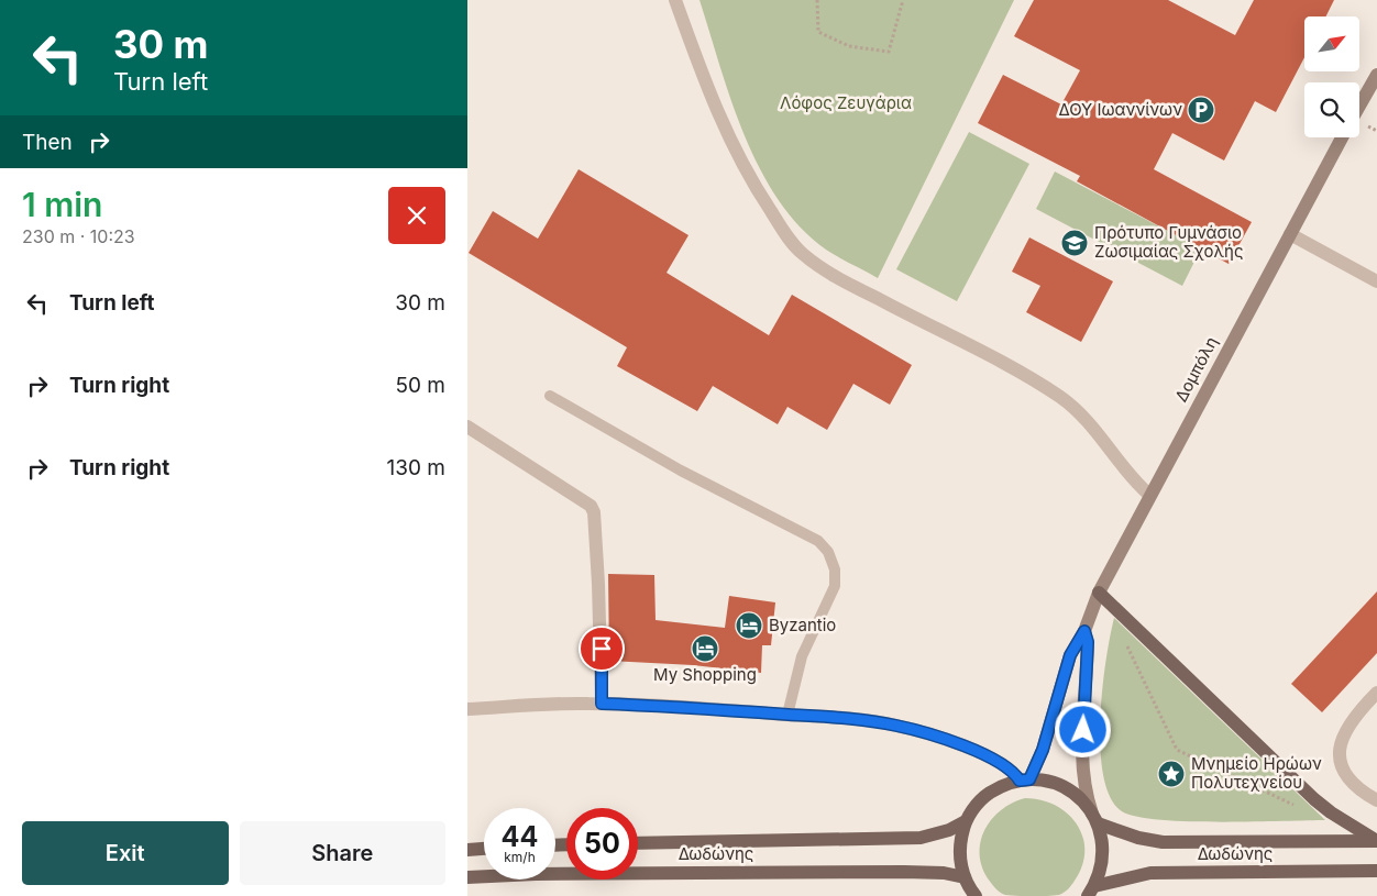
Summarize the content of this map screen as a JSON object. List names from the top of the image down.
{
  "streets": {
    "main road": ["Δομπόλη", "Δωδώνης"]
  },
  "crossings": [
    ["Δομπόλη", "Δωδώνης"]
  ],
  "parks": ["Λόφος Ζευγάρια"],
  "places": {
    "parking": ["ΔΟΥ Ιωαννίνων"],
    "school or university": ["Πρότυπο Γυμνάσιο Ζωσιμαίας Σχολής"],
    "hotel": ["Byzantio", "My Shopping"],
    "place": ["Μνημείο Ηρώων Πολυτεχνείου"]
  },
  "north": "top right",
  "page": {
    "turn": ["30 m", "Turn left"],
    "then": "Then",
    "heading": ["1 min", "230 m · 10:23"],
    "list": [
      {
        "name": "Turn left",
        "value": "30 m"
      },
      {
        "name": "Turn right",
        "value": "50 m"
      },
      {
        "name": "Turn right",
        "value": "130 m"
      }
    ],
    "speed": "44 km/h",
    "limit": "50",
    "buttons": ["Exit", "Share"]
  }
}
